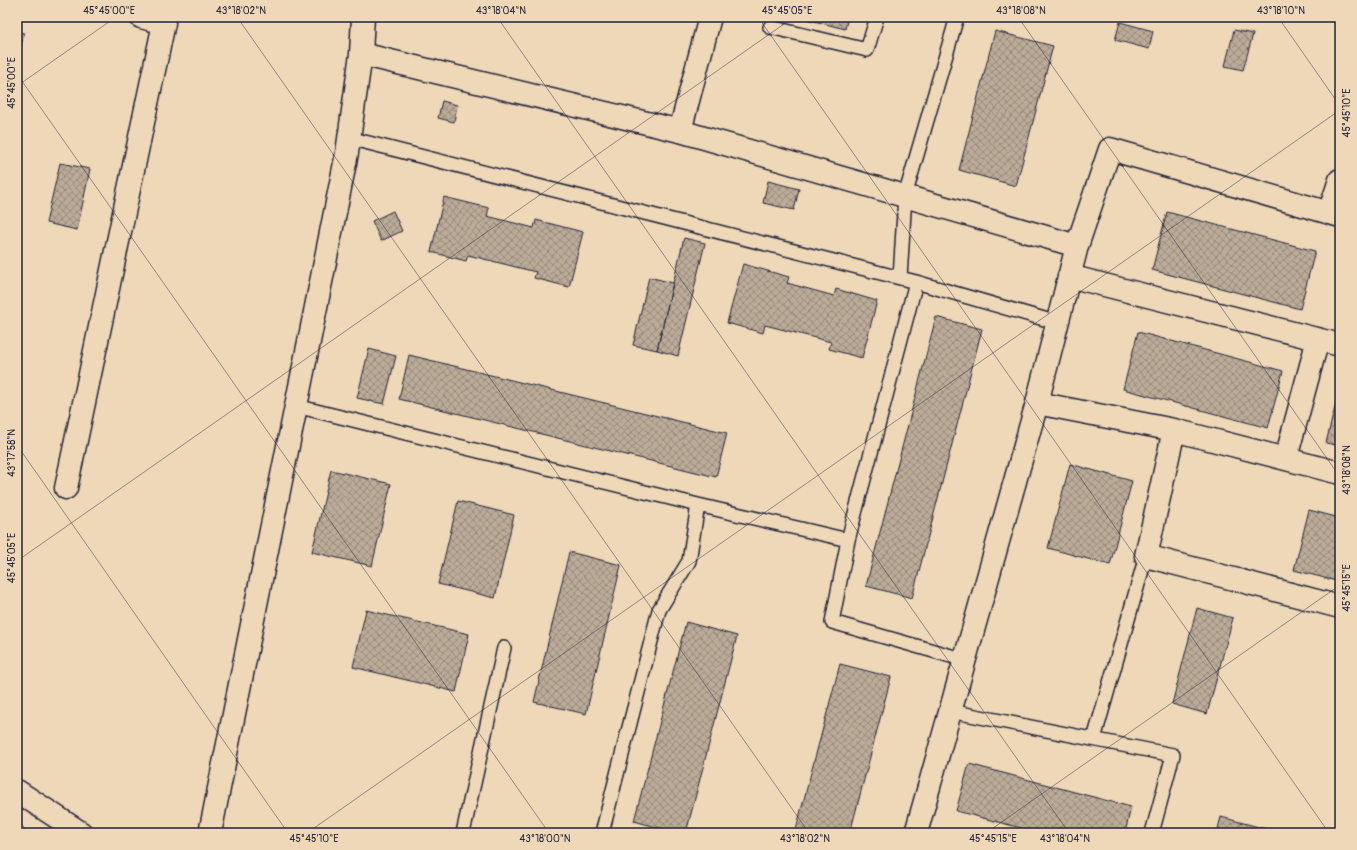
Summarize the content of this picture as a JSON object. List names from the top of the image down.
{
  "coordinates": [
    "45°45'00\"E",
    "43°18'02\"N",
    "43°18'04\"N",
    "45°45'05\"E",
    "43°18'08\"N",
    "43°18'10\"N",
    "45°45'10\"E",
    "43°17'58\"N",
    "45°45'15\"E",
    "43°18'00\"N"
  ]
}
